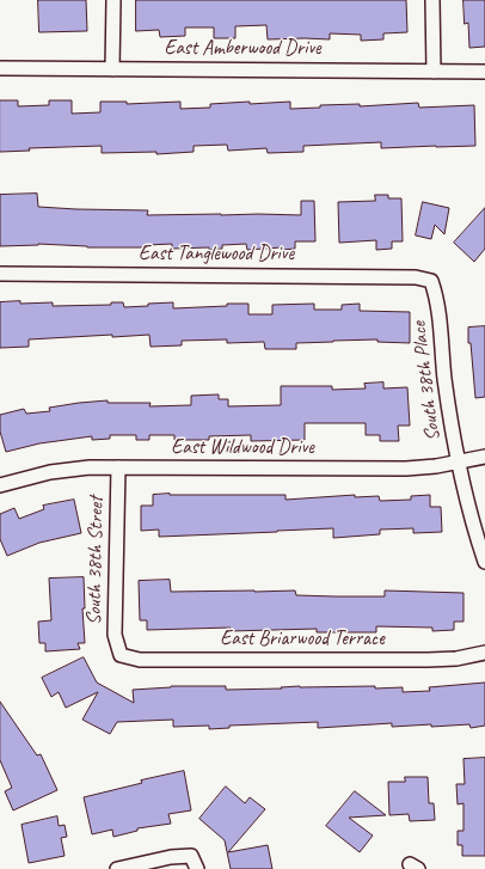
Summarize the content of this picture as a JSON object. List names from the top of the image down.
{
  "streets": {
    "street": [
      "East Amberwood Drive",
      "East Tanglewood Drive",
      "South 38th Place",
      "East Wildwood Drive",
      "South 38th Street",
      "East Briarwood Terrace"
    ]
  },
  "crossings": [
    ["East Tanglewood Drive", "South 38th Place"],
    ["South 38th Place", "East Wildwood Drive"],
    ["East Wildwood Drive", "South 38th Street"],
    ["South 38th Street", "East Briarwood Terrace"]
  ]
}
